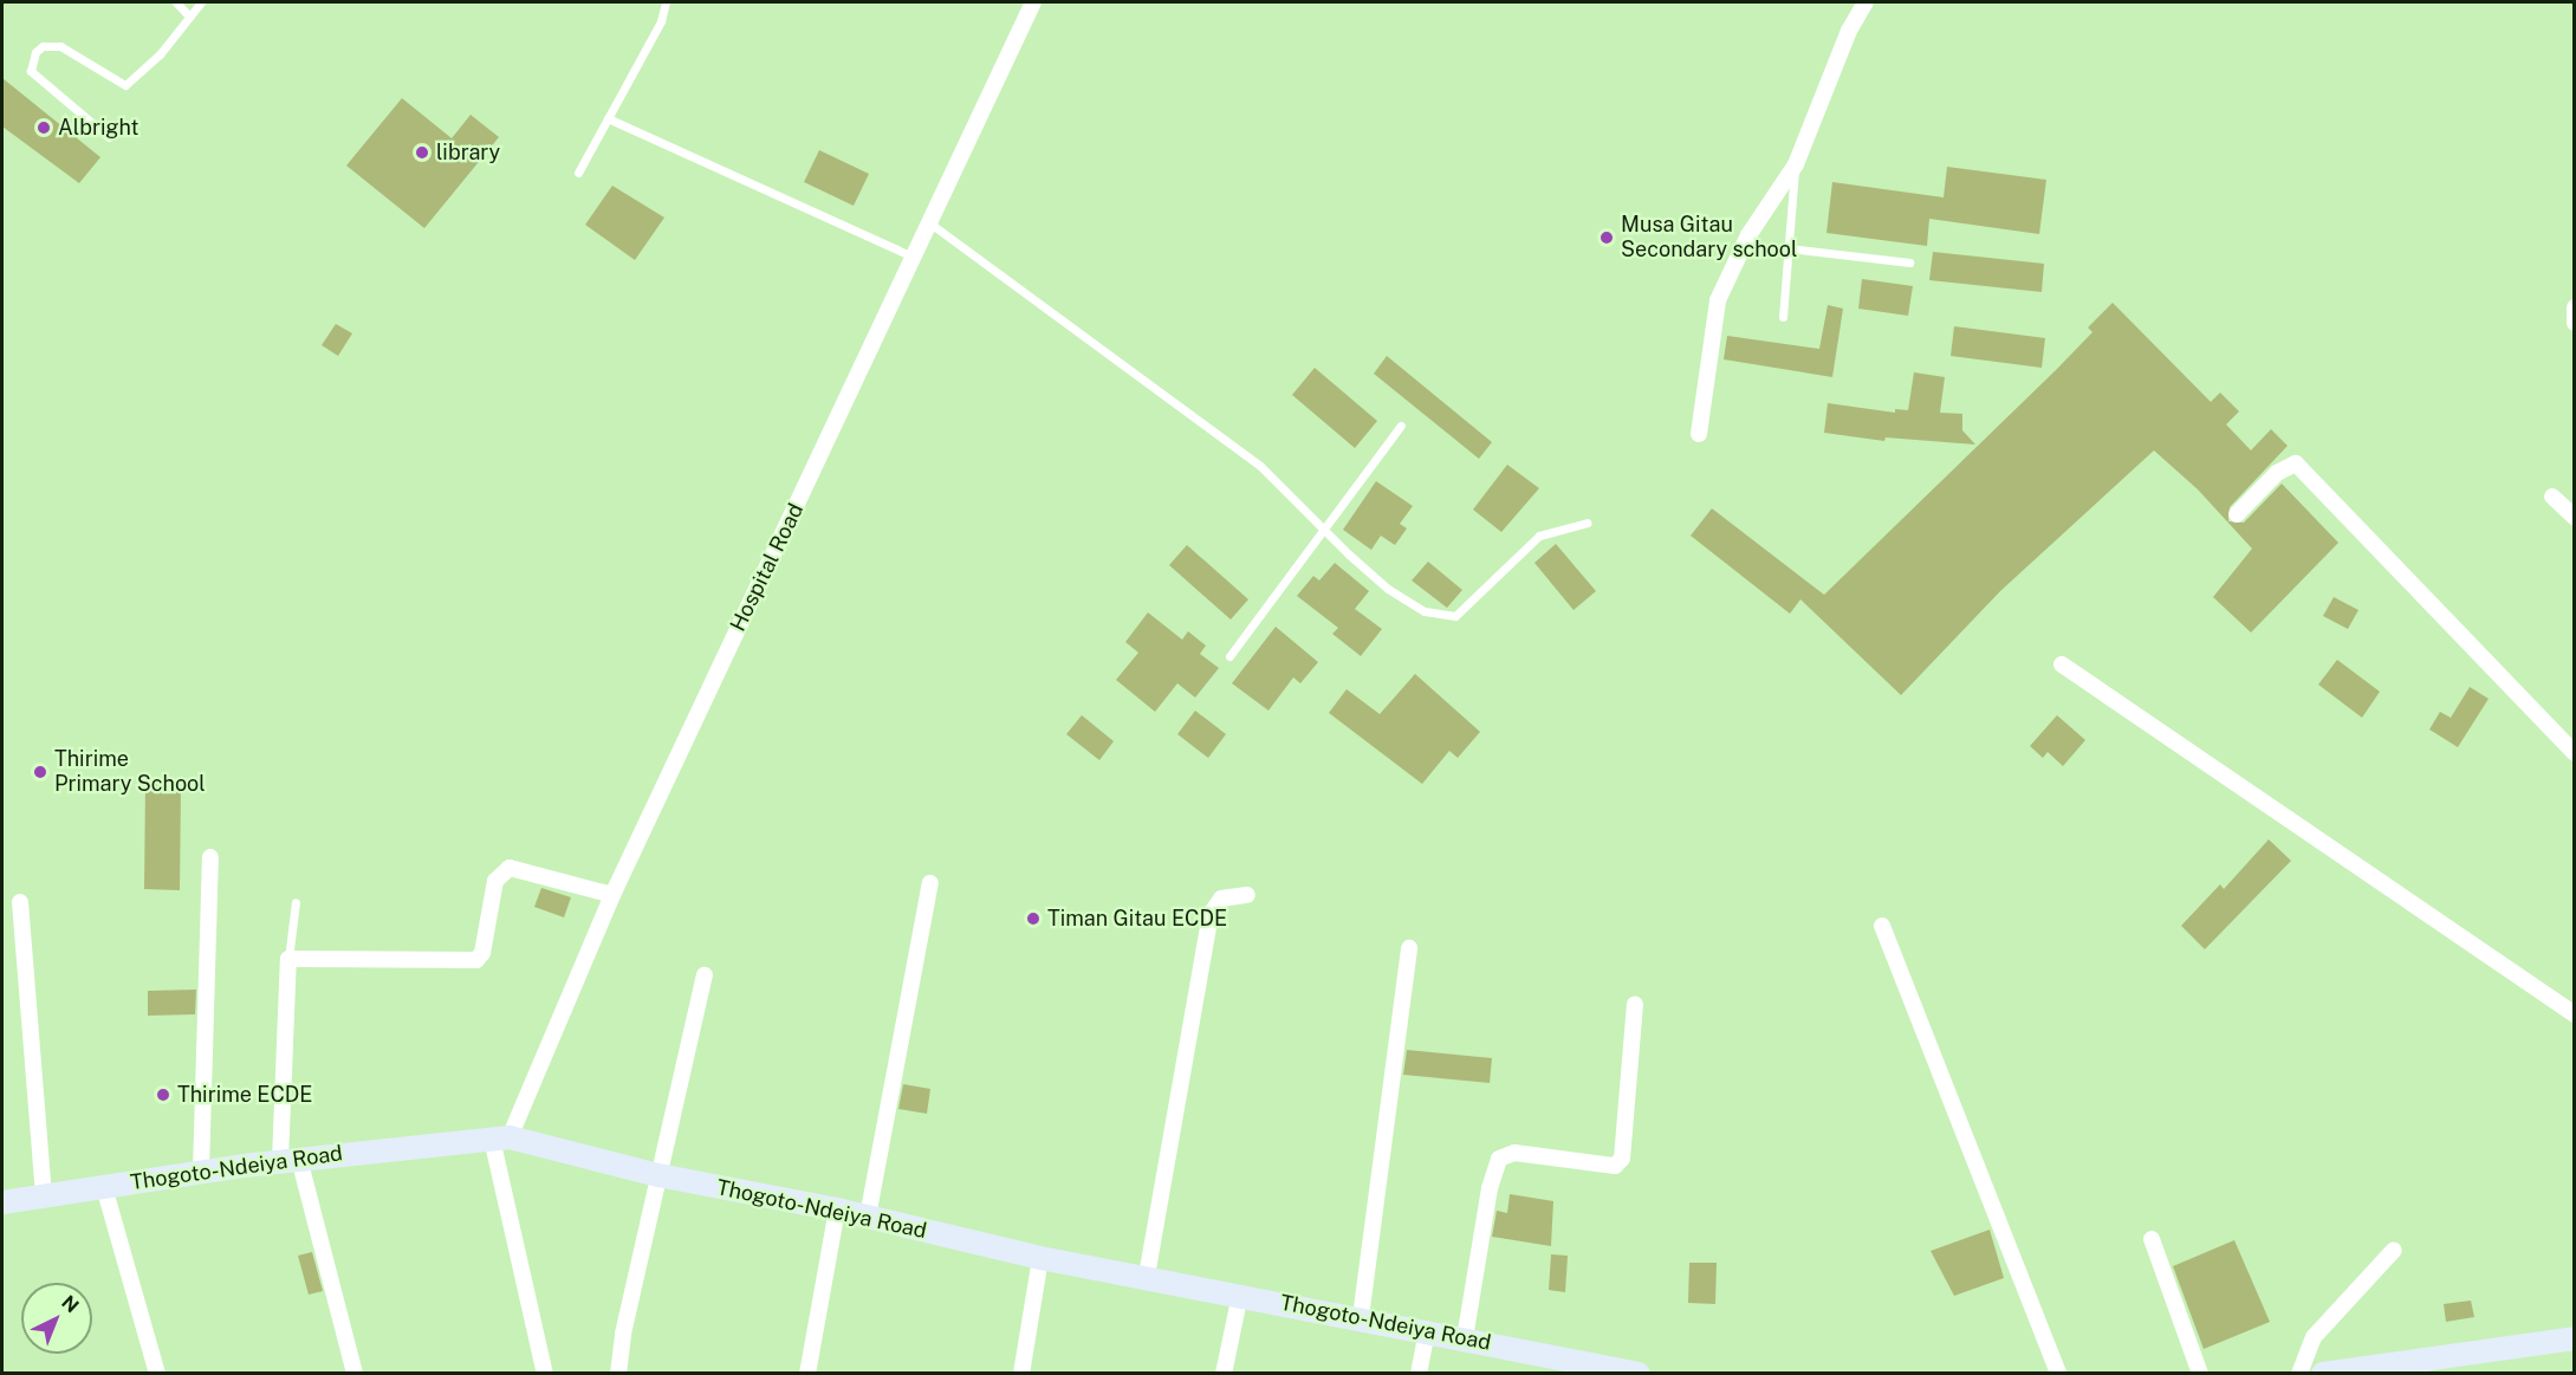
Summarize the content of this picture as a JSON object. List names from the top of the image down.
{
  "streets": {
    "main road": ["Thogoto-Ndeiya Road"],
    "street": ["Hospital Road"]
  },
  "crossings": [
    ["Hospital Road", "Thogoto-Ndeiya Road"]
  ],
  "places": [
    "Albright",
    "library",
    "Musa Gitau Secondary school",
    "Thirime Primary School",
    "Timan Gitau ECDE",
    "Thirime ECDE"
  ],
  "north": "top right"
}
